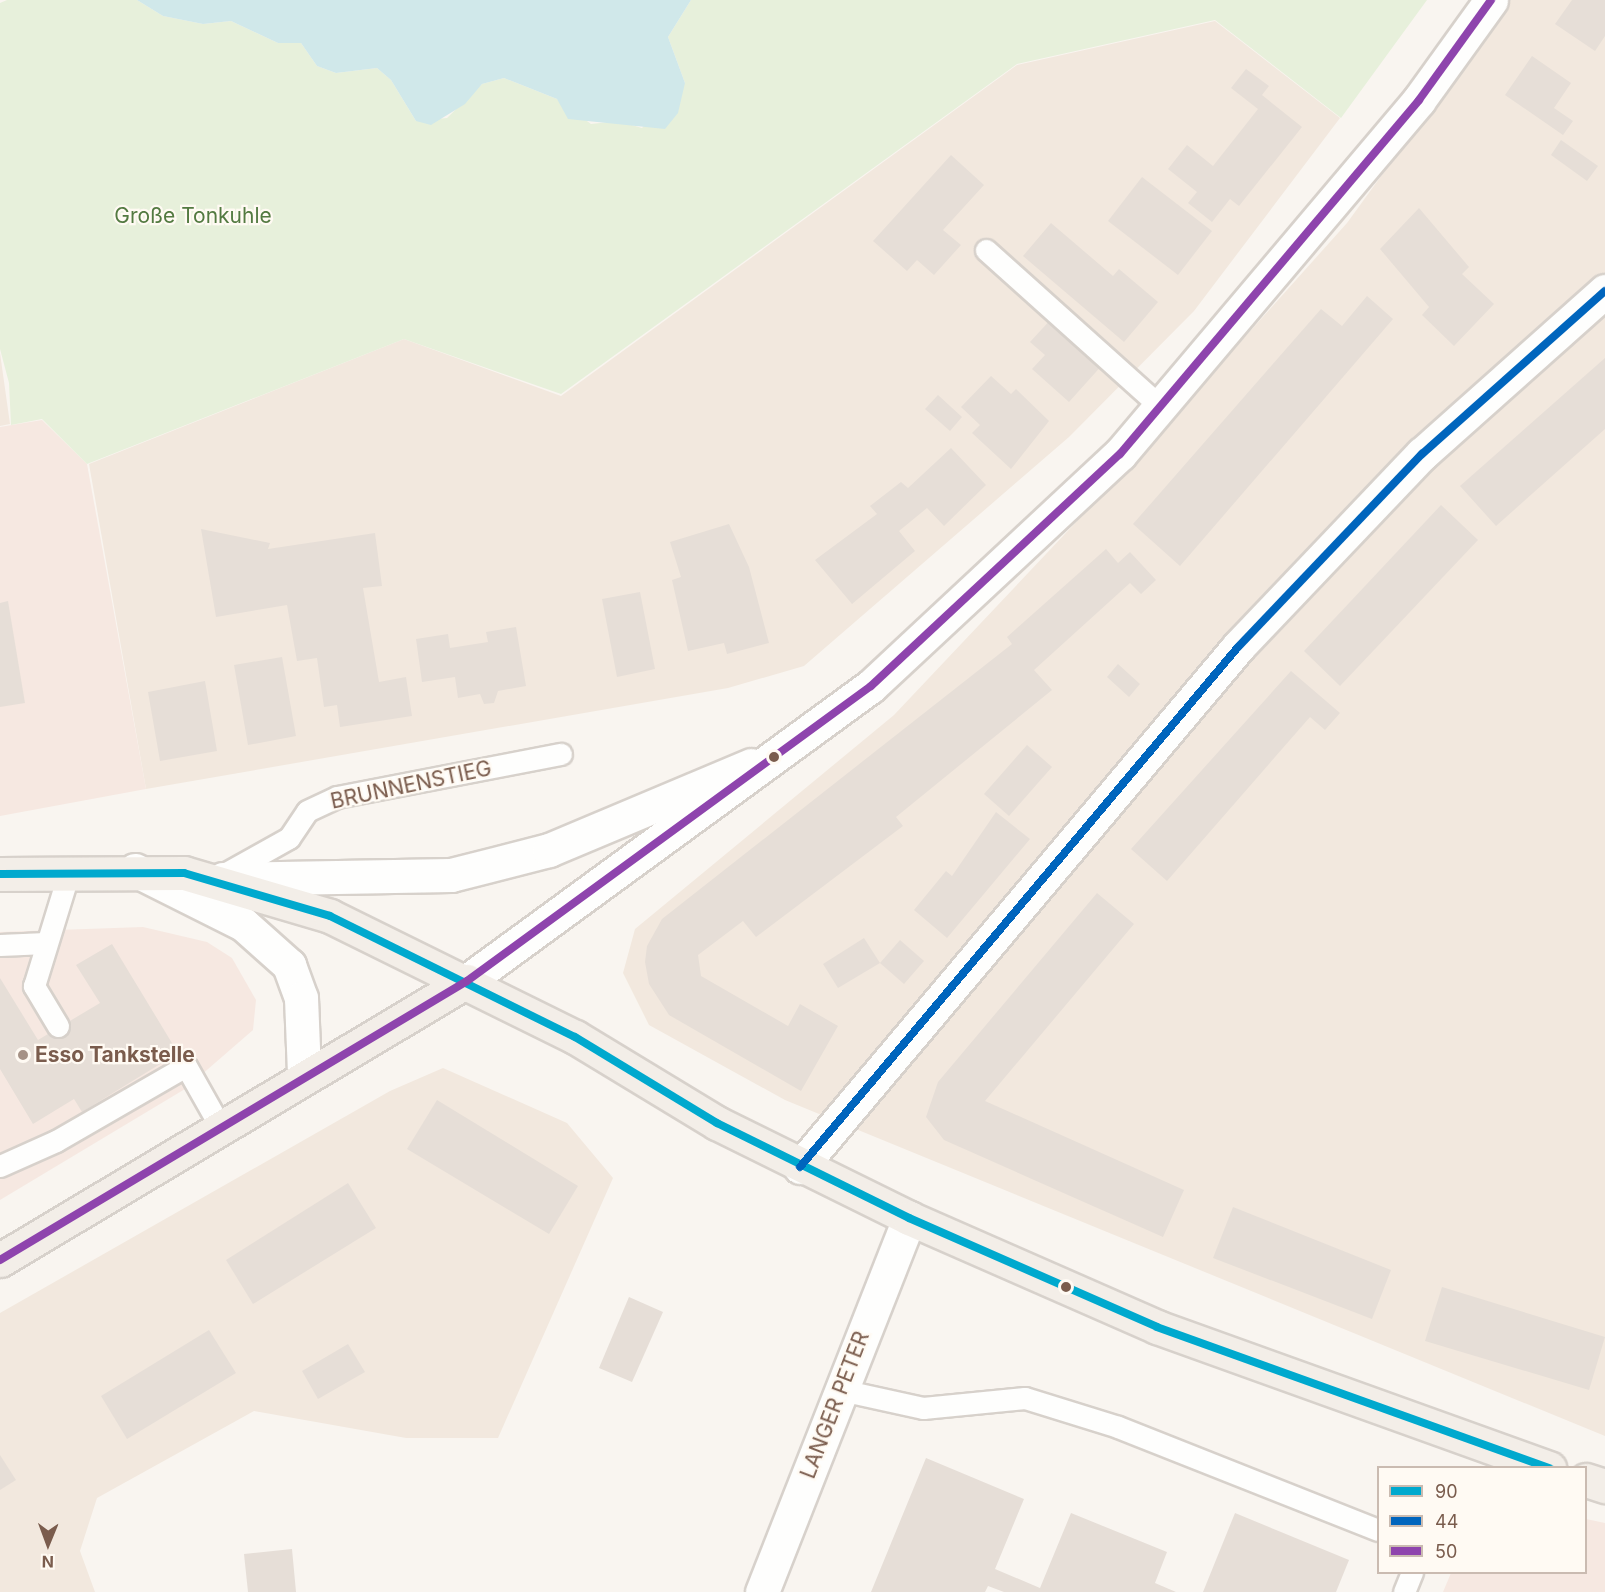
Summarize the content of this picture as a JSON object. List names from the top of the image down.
{
  "streets": {
    "street": ["LANGER PETER"],
    "lane": ["BRUNNENSTIEG"]
  },
  "parks": ["Große Tonkuhle"],
  "places": ["Esso Tankstelle"],
  "lines": ["transit line 50", "transit line 44", "transit line 90"],
  "legend": ["90", "44", "50"],
  "north": "bottom"
}
